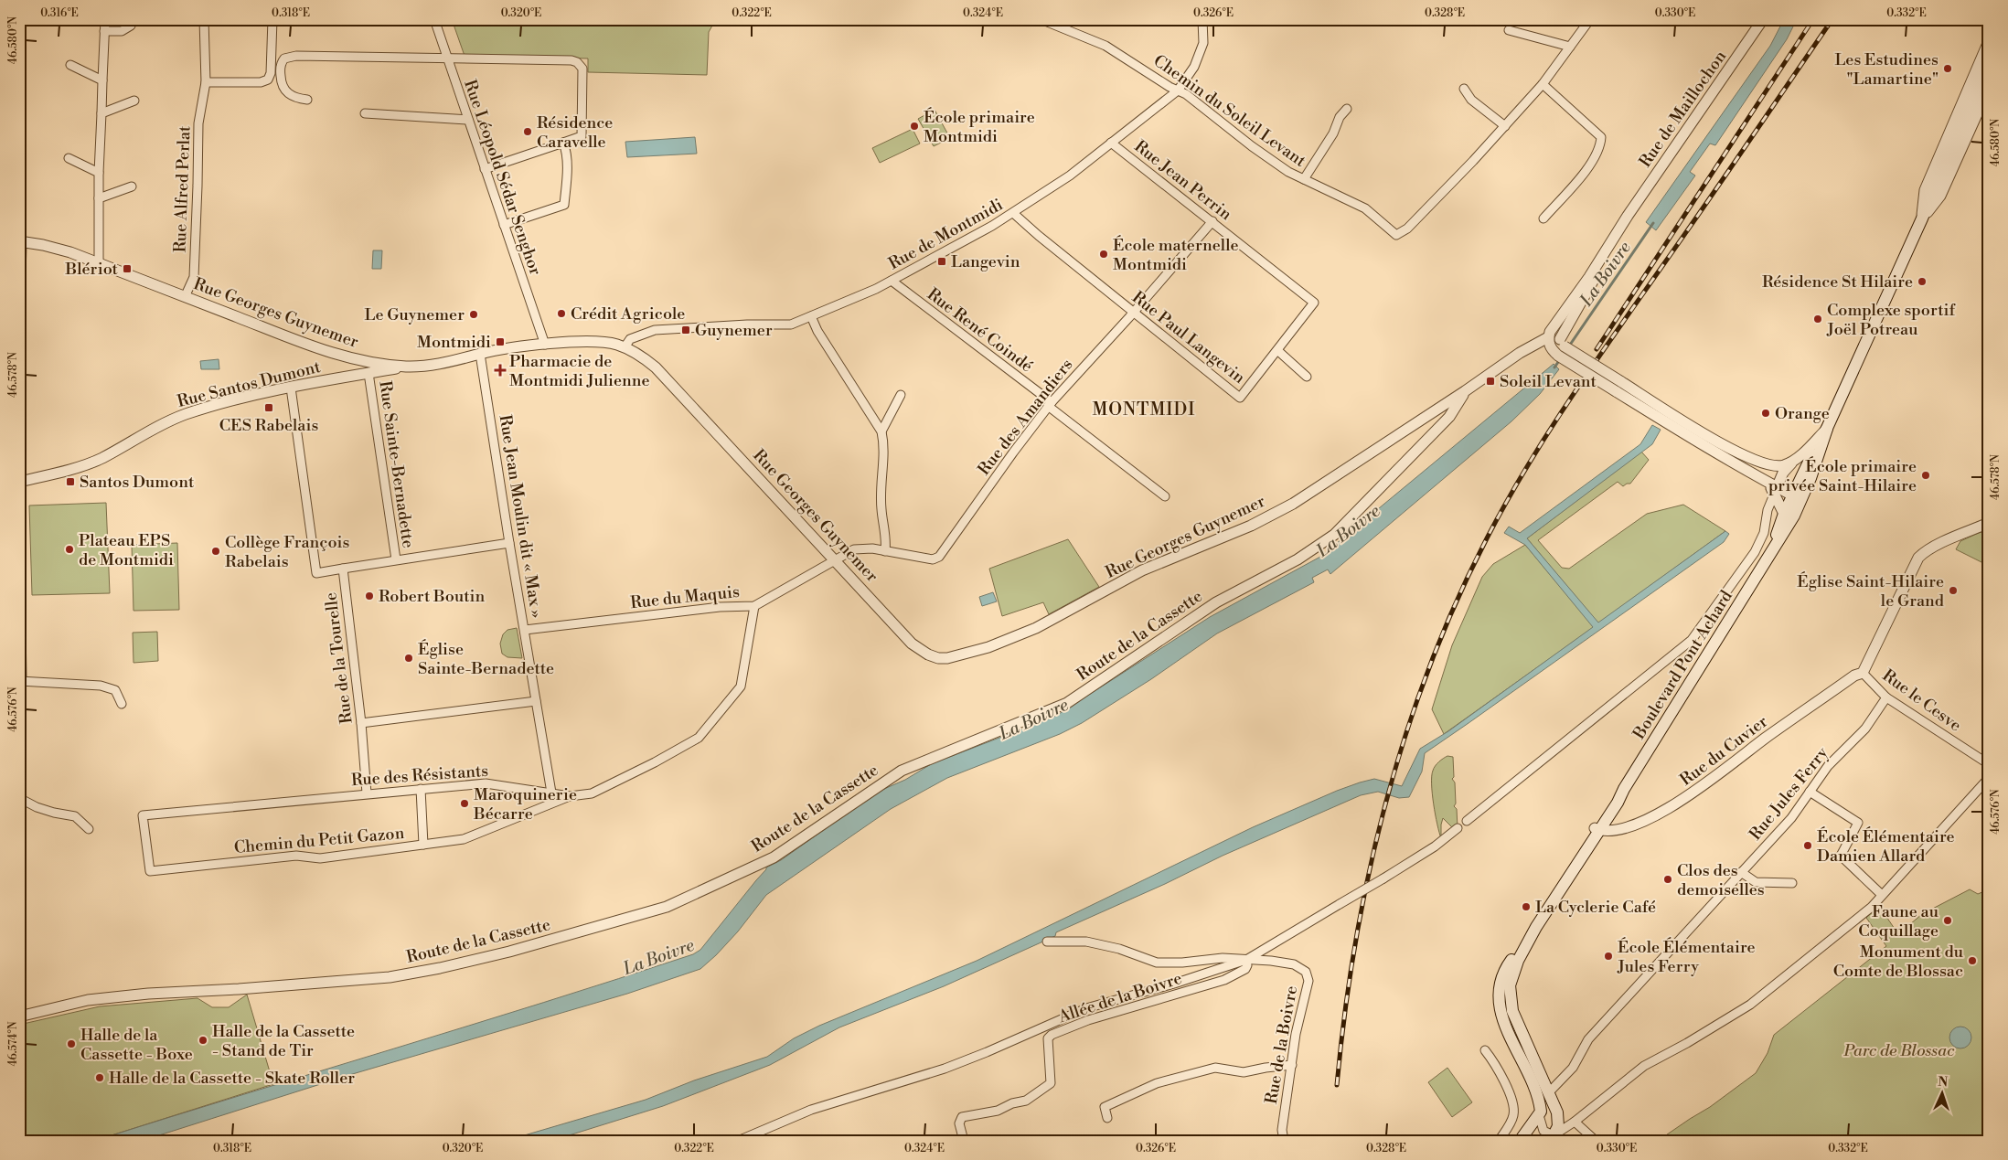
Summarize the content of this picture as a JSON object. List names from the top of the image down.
{
  "streets": {
    "main road": ["Boulevard Pont Achard"],
    "street": [
      "Rue de Maillochon",
      "Chemin du Soleil Levant",
      "Rue Léopold Sédar Senghor",
      "Rue Jean Perrin",
      "Rue Alfred Perlat",
      "Rue de Montmidi",
      "Rue Georges Guynemer",
      "Rue René Coindé",
      "Rue Paul Langevin",
      "Rue Santos Dumont",
      "Rue des Amandiers",
      "Rue Sainte-Bernadette",
      "Rue Jean Moulin dit « Max »",
      "Rue du Maquis",
      "Route de la Cassette",
      "Rue de la Tourelle",
      "Rue le Cesve",
      "Rue du Cuvier",
      "Rue des Résistants",
      "Rue Jules Ferry",
      "Chemin du Petit Gazon",
      "Allée de la Boivre",
      "Rue de la Boivre"
    ]
  },
  "crossings": [
    ["Rue de Maillochon", "Rue Georges Guynemer"],
    ["Chemin du Soleil Levant", "Rue de Montmidi"],
    ["Rue Léopold Sédar Senghor", "Rue Georges Guynemer"],
    ["Rue Jean Perrin", "Rue de Montmidi"],
    ["Rue Jean Perrin", "Rue Paul Langevin"],
    ["Rue Jean Perrin", "Rue des Amandiers"],
    ["Rue Alfred Perlat", "Rue Georges Guynemer"],
    ["Rue de Montmidi", "Rue Georges Guynemer"],
    ["Rue de Montmidi", "Rue René Coindé"],
    ["Rue de Montmidi", "Rue Paul Langevin"],
    ["Rue Georges Guynemer", "Rue Santos Dumont"],
    ["Rue Georges Guynemer", "Rue des Amandiers"],
    ["Rue Georges Guynemer", "Rue Jean Moulin dit « Max »"],
    ["Rue Georges Guynemer", "Rue du Maquis"],
    ["Rue Georges Guynemer", "Route de la Cassette"],
    ["Rue René Coindé", "Rue des Amandiers"],
    ["Rue Paul Langevin", "Rue des Amandiers"],
    ["Rue Santos Dumont", "Rue Sainte-Bernadette"],
    ["Rue Santos Dumont", "Rue de la Tourelle"],
    ["Rue des Amandiers", "Rue du Maquis"],
    ["Rue Jean Moulin dit « Max »", "Rue du Maquis"],
    ["Rue Jean Moulin dit « Max »", "Rue des Résistants"],
    ["Rue du Maquis", "Rue des Résistants"],
    ["Rue de la Tourelle", "Rue des Résistants"],
    ["Boulevard Pont Achard", "Rue du Cuvier"],
    ["Boulevard Pont Achard", "Rue Jules Ferry"],
    ["Rue le Cesve", "Rue du Cuvier"],
    ["Rue le Cesve", "Rue Jules Ferry"],
    ["Rue des Résistants", "Chemin du Petit Gazon"],
    ["Allée de la Boivre", "Rue de la Boivre"]
  ],
  "districts": ["MONTMIDI"],
  "water": ["La Boivre"],
  "parks": ["Parc de Blossac"],
  "places": {
    "other": [
      "Les Estudines \"Lamartine\"",
      "École primaire Montmidi",
      "Résidence Caravelle",
      "École maternelle Montmidi",
      "Résidence St Hilaire",
      "Crédit Agricole",
      "Le Guynemer",
      "Complexe sportif Joël Potreau",
      "Orange",
      "École primaire privée Saint-Hilaire",
      "Plateau EPS de Montmidi",
      "Collège François Rabelais",
      "Église Saint-Hilaire le Grand",
      "Robert Boutin",
      "Église Sainte-Bernadette",
      "Maroquinerie Bécarre",
      "École Élémentaire Damien Allard",
      "Clos des demoiselles",
      "La Cyclerie Café",
      "Faune au Coquillage",
      "École Élémentaire Jules Ferry",
      "Monument du Comte de Blossac",
      "Halle de la Cassette - Stand de Tir",
      "Halle de la Cassette - Boxe",
      "Halle de la Cassette - Skate Roller"
    ],
    "transit": [
      "Langevin",
      "Blériot",
      "Guynemer",
      "Montmidi",
      "Soleil Levant",
      "CES Rabelais",
      "Santos Dumont"
    ],
    "health": ["Pharmacie de Montmidi Julienne"]
  },
  "north": "top",
  "coordinates": [
    "0.316°E",
    "0.318°E",
    "0.320°E",
    "0.322°E",
    "0.324°E",
    "0.326°E",
    "0.328°E",
    "0.330°E",
    "0.332°E",
    "46.580°N",
    "46.578°N",
    "46.576°N",
    "46.574°N"
  ]
}
